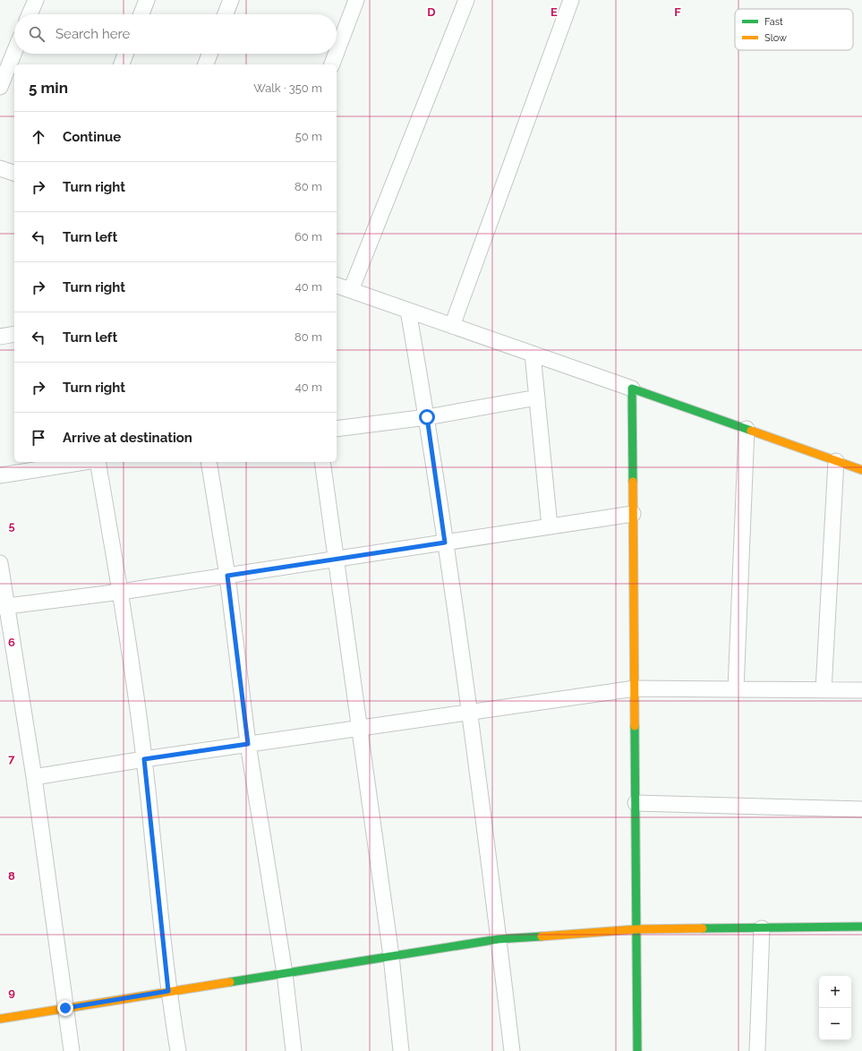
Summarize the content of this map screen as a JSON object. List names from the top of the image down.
{
  "legend": ["Fast", "Slow"],
  "page": {
    "search": "Search here",
    "heading": ["5 min", "Walk · 350 m"],
    "list": [
      ["Continue", "50 m"],
      ["Turn right", "80 m"],
      ["Turn left", "60 m"],
      ["Turn right", "40 m"],
      ["Turn left", "80 m"],
      ["Turn right", "40 m"],
      "Arrive at destination"
    ],
    "map_buttons": ["+", "−"]
  },
  "grid": {
    "columns": ["D", "E", "F"],
    "rows": [
      "5",
      "6",
      "7",
      "8",
      "9"
    ]
  }
}
